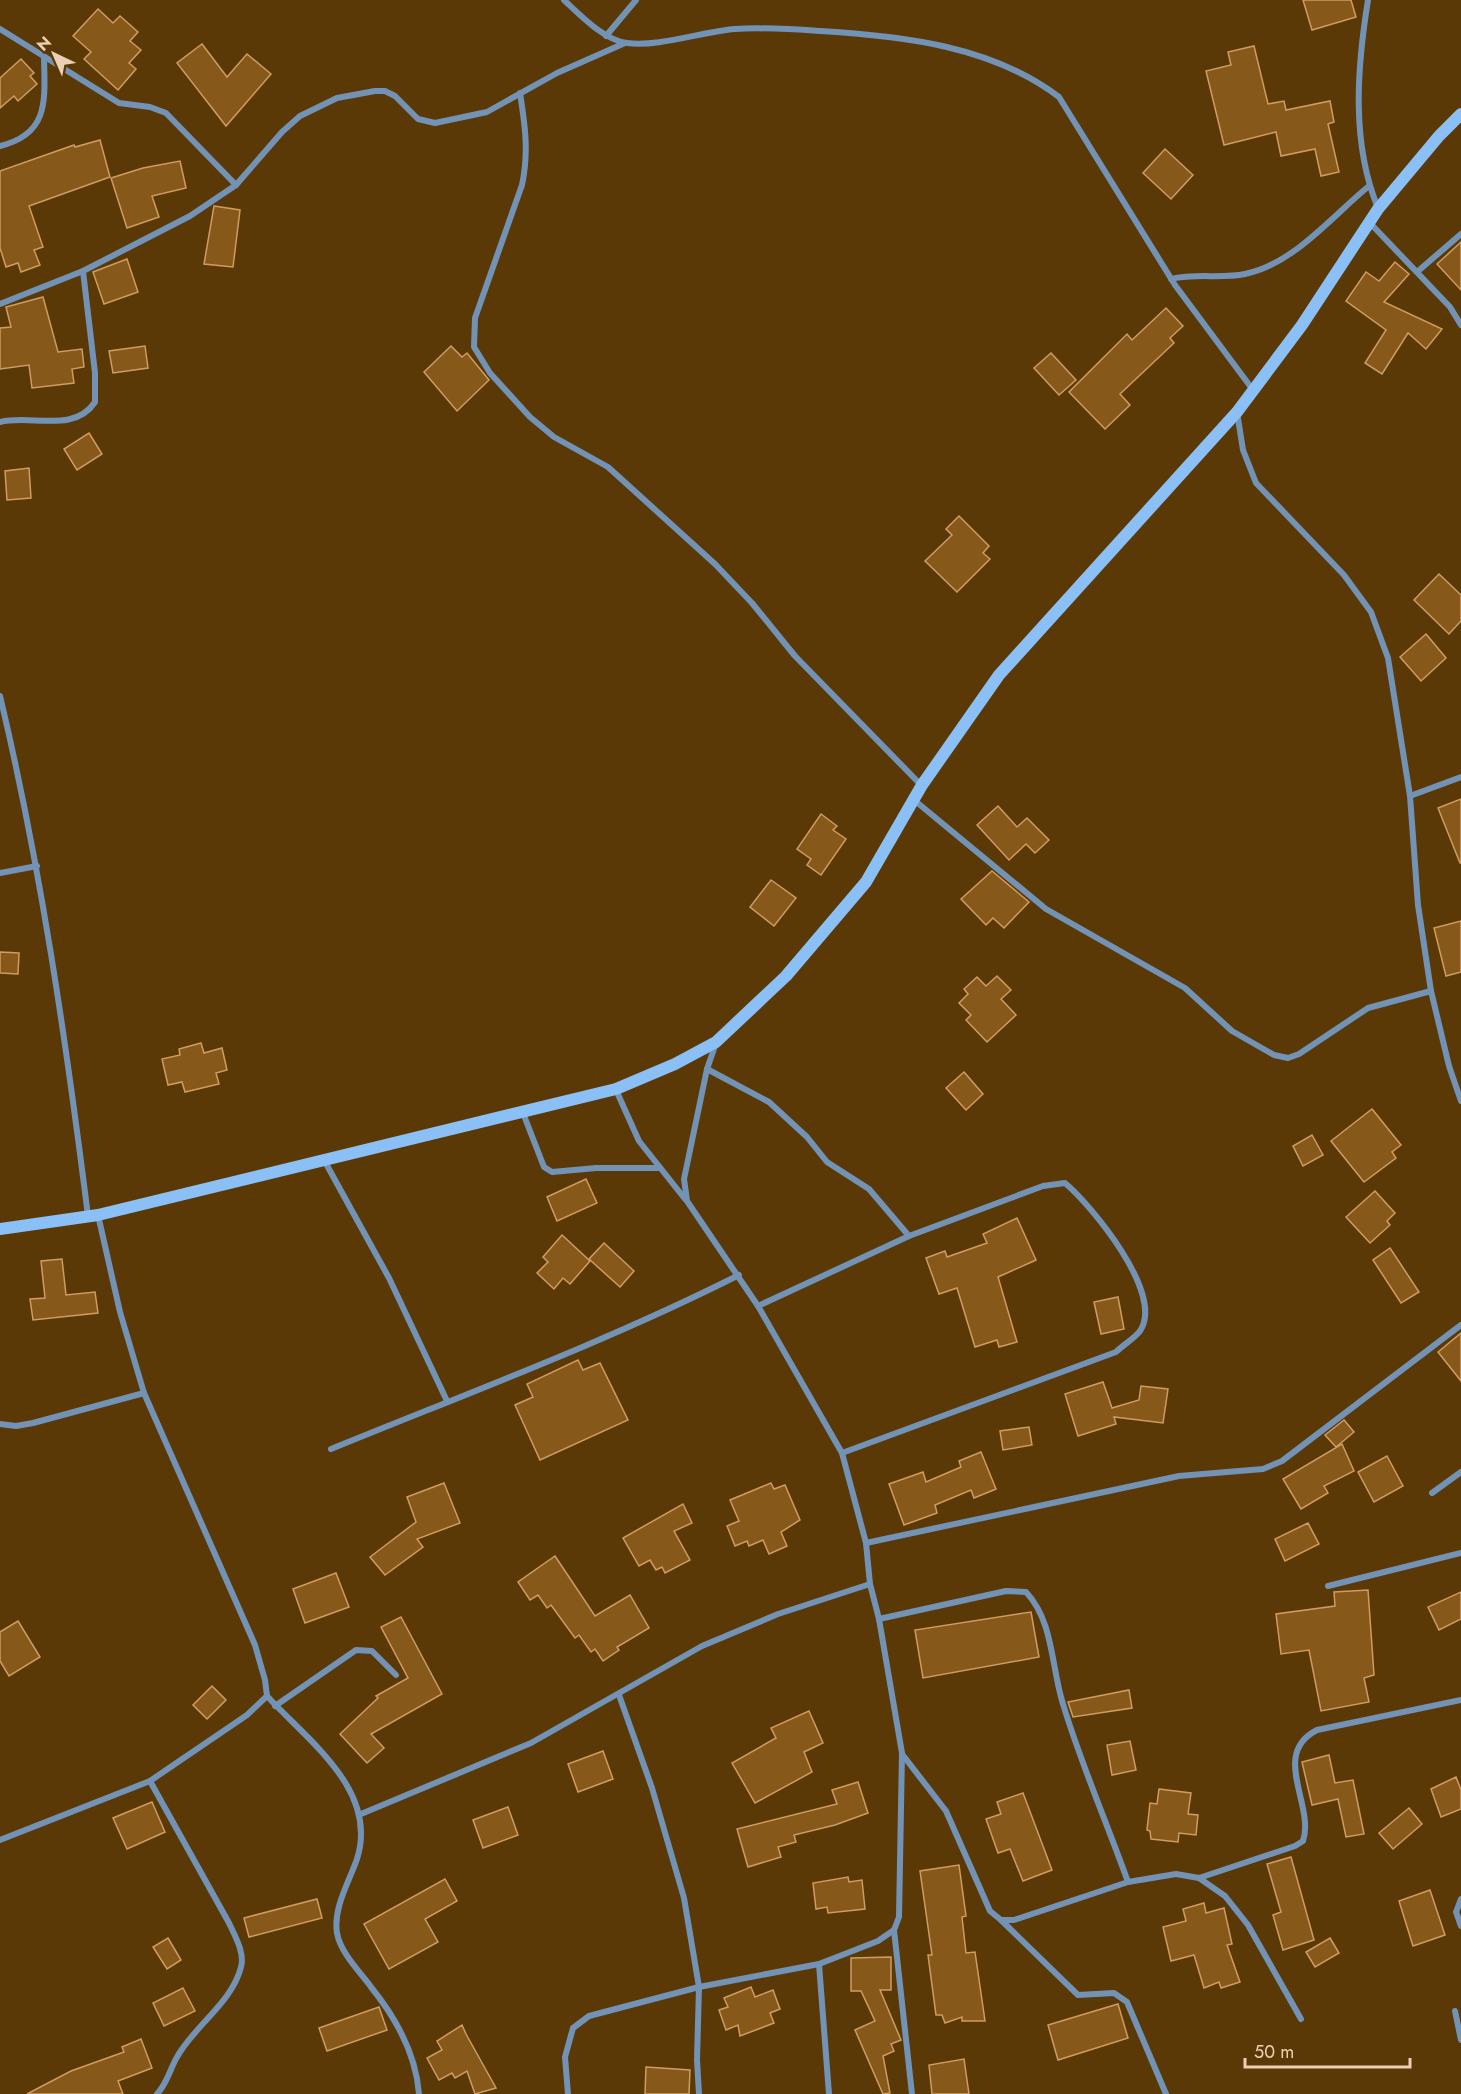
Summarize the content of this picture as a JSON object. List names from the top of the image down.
{
  "scale_bar": "50 m",
  "north": "top left"
}
